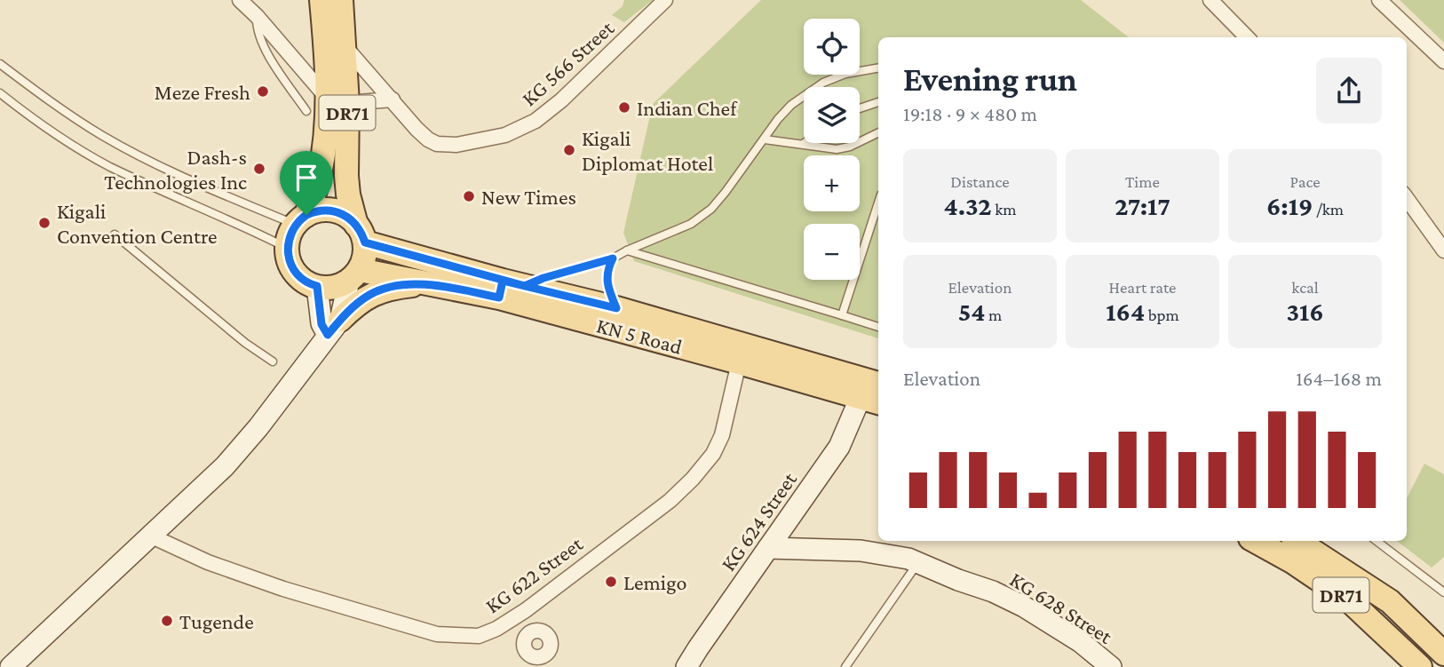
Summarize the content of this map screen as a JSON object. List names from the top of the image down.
{
  "streets": {
    "main road": [
      "DR71",
      "KN 5 Road",
      "KG 624 Street",
      "KG 628 Street"
    ],
    "street": ["KG 566 Street", "KG 622 Street"]
  },
  "crossings": [
    ["KG 566 Street", "DR71"],
    ["DR71", "KN 5 Road"],
    ["KN 5 Road", "KG 624 Street"],
    ["KN 5 Road", "KG 622 Street"],
    ["KG 624 Street", "KG 628 Street"]
  ],
  "places": [
    "Meze Fresh",
    "Indian Chef",
    "Kigali Diplomat Hotel",
    "Dash-s Technologies Inc",
    "New Times",
    "Kigali Convention Centre",
    "Lemigo",
    "Tugende"
  ],
  "page": {
    "map_buttons": ["+", "−"],
    "heading": ["Evening run", "19:18 · 9 × 480 m"],
    "stats": [
      ["Distance", "4.32 km"],
      ["Time", "27:17"],
      ["Pace", "6:19 /km"],
      ["Elevation", "54 m"],
      ["Heart rate", "164 bpm"],
      ["kcal", "316"]
    ],
    "chart": ["Elevation", "164–168 m"]
  }
}
